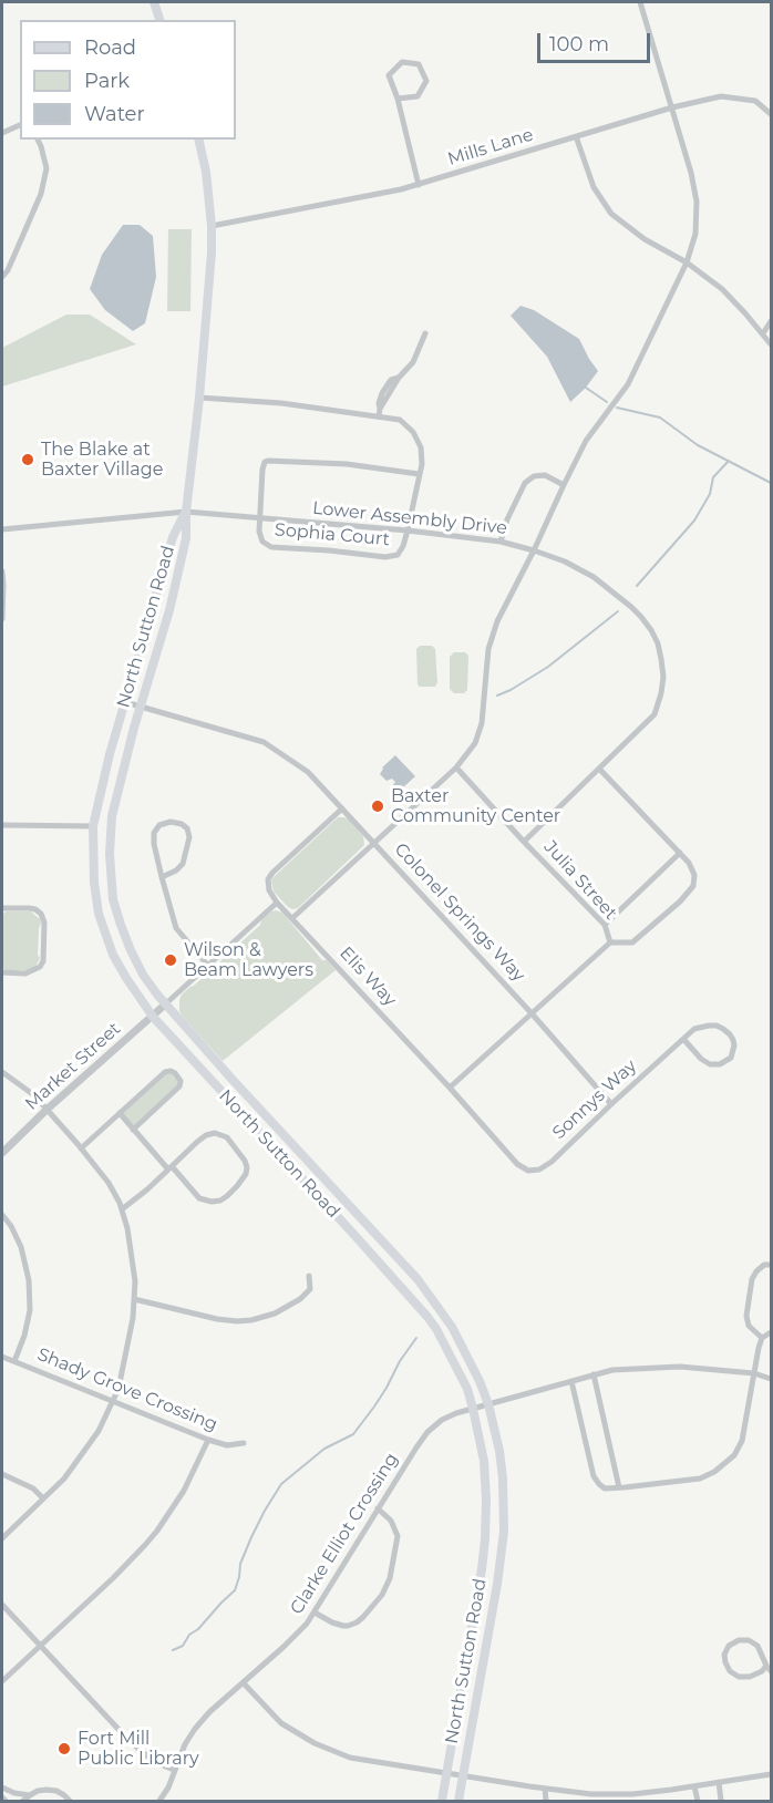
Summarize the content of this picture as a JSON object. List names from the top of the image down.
{
  "streets": {
    "main road": ["North Sutton Road"],
    "street": [
      "Mills Lane",
      "Lower Assembly Drive",
      "Sophia Court",
      "Julia Street",
      "Colonel Springs Way",
      "Elis Way",
      "Market Street",
      "Sonnys Way",
      "Shady Grove Crossing",
      "Clarke Elliot Crossing"
    ]
  },
  "crossings": [
    ["Mills Lane", "North Sutton Road"],
    ["Lower Assembly Drive", "Sophia Court"],
    ["Lower Assembly Drive", "North Sutton Road"],
    ["Lower Assembly Drive", "Julia Street"],
    ["North Sutton Road", "Colonel Springs Way"],
    ["North Sutton Road", "Market Street"],
    ["North Sutton Road", "Clarke Elliot Crossing"],
    ["Colonel Springs Way", "Sonnys Way"],
    ["Elis Way", "Sonnys Way"]
  ],
  "places": [
    "The Blake at Baxter Village",
    "Baxter Community Center",
    "Wilson & Beam Lawyers",
    "Fort Mill Public Library"
  ],
  "legend": ["Road", "Park", "Water"],
  "scale_bar": "100 m"
}
